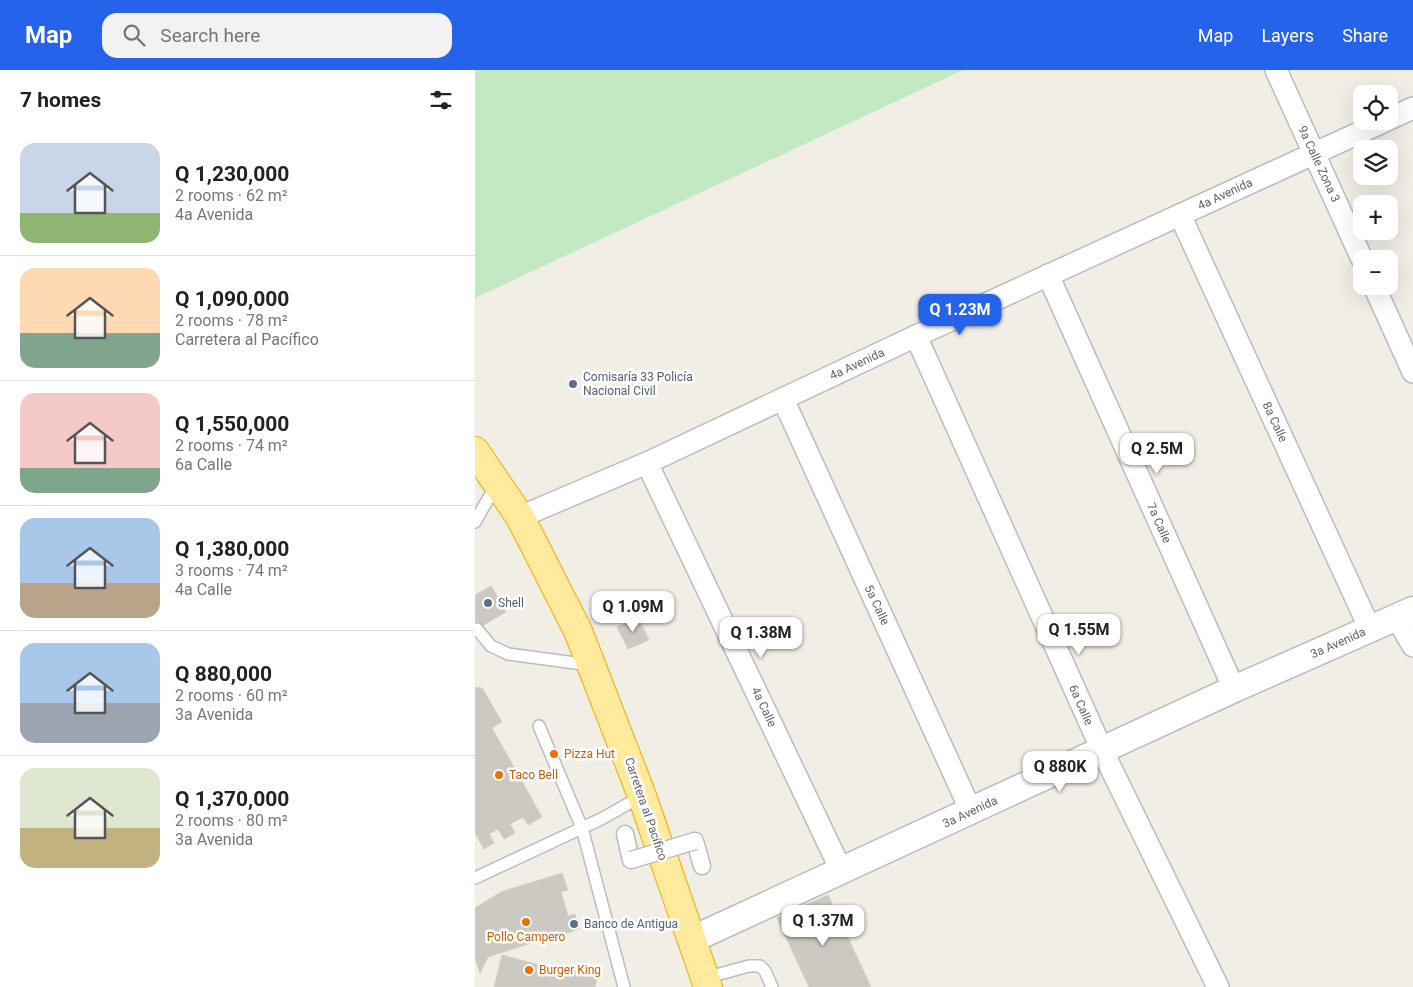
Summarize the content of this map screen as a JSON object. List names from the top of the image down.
{
  "streets": {
    "highway": ["Carretera al Pacífico"],
    "street": [
      "9a Calle Zona 3",
      "4a Avenida",
      "8a Calle",
      "7a Calle",
      "5a Calle",
      "3a Avenida",
      "6a Calle",
      "4a Calle"
    ]
  },
  "crossings": [
    ["9a Calle Zona 3", "4a Avenida"],
    ["4a Avenida", "8a Calle"],
    ["4a Avenida", "7a Calle"],
    ["4a Avenida", "5a Calle"],
    ["4a Avenida", "6a Calle"],
    ["4a Avenida", "4a Calle"],
    ["4a Avenida", "Carretera al Pacífico"],
    ["8a Calle", "3a Avenida"],
    ["7a Calle", "3a Avenida"],
    ["5a Calle", "3a Avenida"],
    ["3a Avenida", "6a Calle"],
    ["3a Avenida", "4a Calle"],
    ["3a Avenida", "Carretera al Pacífico"]
  ],
  "places": [
    "Comisaría 33 Policía Nacional Civil",
    "Shell",
    "Pizza Hut",
    "Taco Bell",
    "Pollo Campero",
    "Banco de Antigua",
    "Burger King"
  ],
  "page": {
    "header": "Map",
    "search": "Search here",
    "nav": ["Map", "Layers", "Share"],
    "heading": "7 homes",
    "map_buttons": ["+", "−"],
    "list": [
      {
        "name": "Q 1,230,000",
        "note": "2 rooms · 62 m² · 4a Avenida"
      },
      {
        "name": "Q 1,090,000",
        "note": "2 rooms · 78 m² · Carretera al Pacífico"
      },
      {
        "name": "Q 1,550,000",
        "note": "2 rooms · 74 m² · 6a Calle"
      },
      {
        "name": "Q 1,380,000",
        "note": "3 rooms · 74 m² · 4a Calle"
      },
      {
        "name": "Q 880,000",
        "note": "2 rooms · 60 m² · 3a Avenida"
      },
      {
        "name": "Q 1,370,000",
        "note": "2 rooms · 80 m² · 3a Avenida"
      }
    ],
    "price": [
      "Q 1.23M",
      "Q 2.5M",
      "Q 1.09M",
      "Q 1.55M",
      "Q 1.38M",
      "Q 880K",
      "Q 1.37M"
    ]
  }
}
